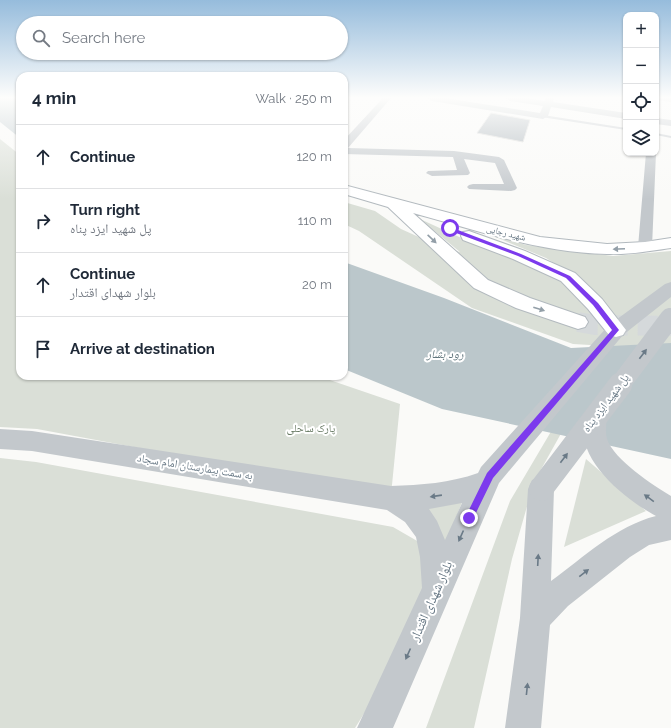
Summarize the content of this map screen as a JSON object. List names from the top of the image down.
{
  "streets": {
    "main road": ["شهید رجایی"],
    "street": ["پل شهید ایزد پناه", "به سمت بیمارستان امام سجاد", "بلوار شهدای اقتدار"]
  },
  "water": ["رود بشار"],
  "parks": ["پارک ساحلی"],
  "page": {
    "map_buttons": ["+", "−"],
    "search": "Search here",
    "heading": ["4 min", "Walk · 250 m"],
    "list": [
      ["Continue", "120 m"],
      ["Turn right", "پل شهید ایزد پناه", "110 m"],
      ["Continue", "بلوار شهدای اقتدار", "20 m"],
      "Arrive at destination"
    ]
  }
}
